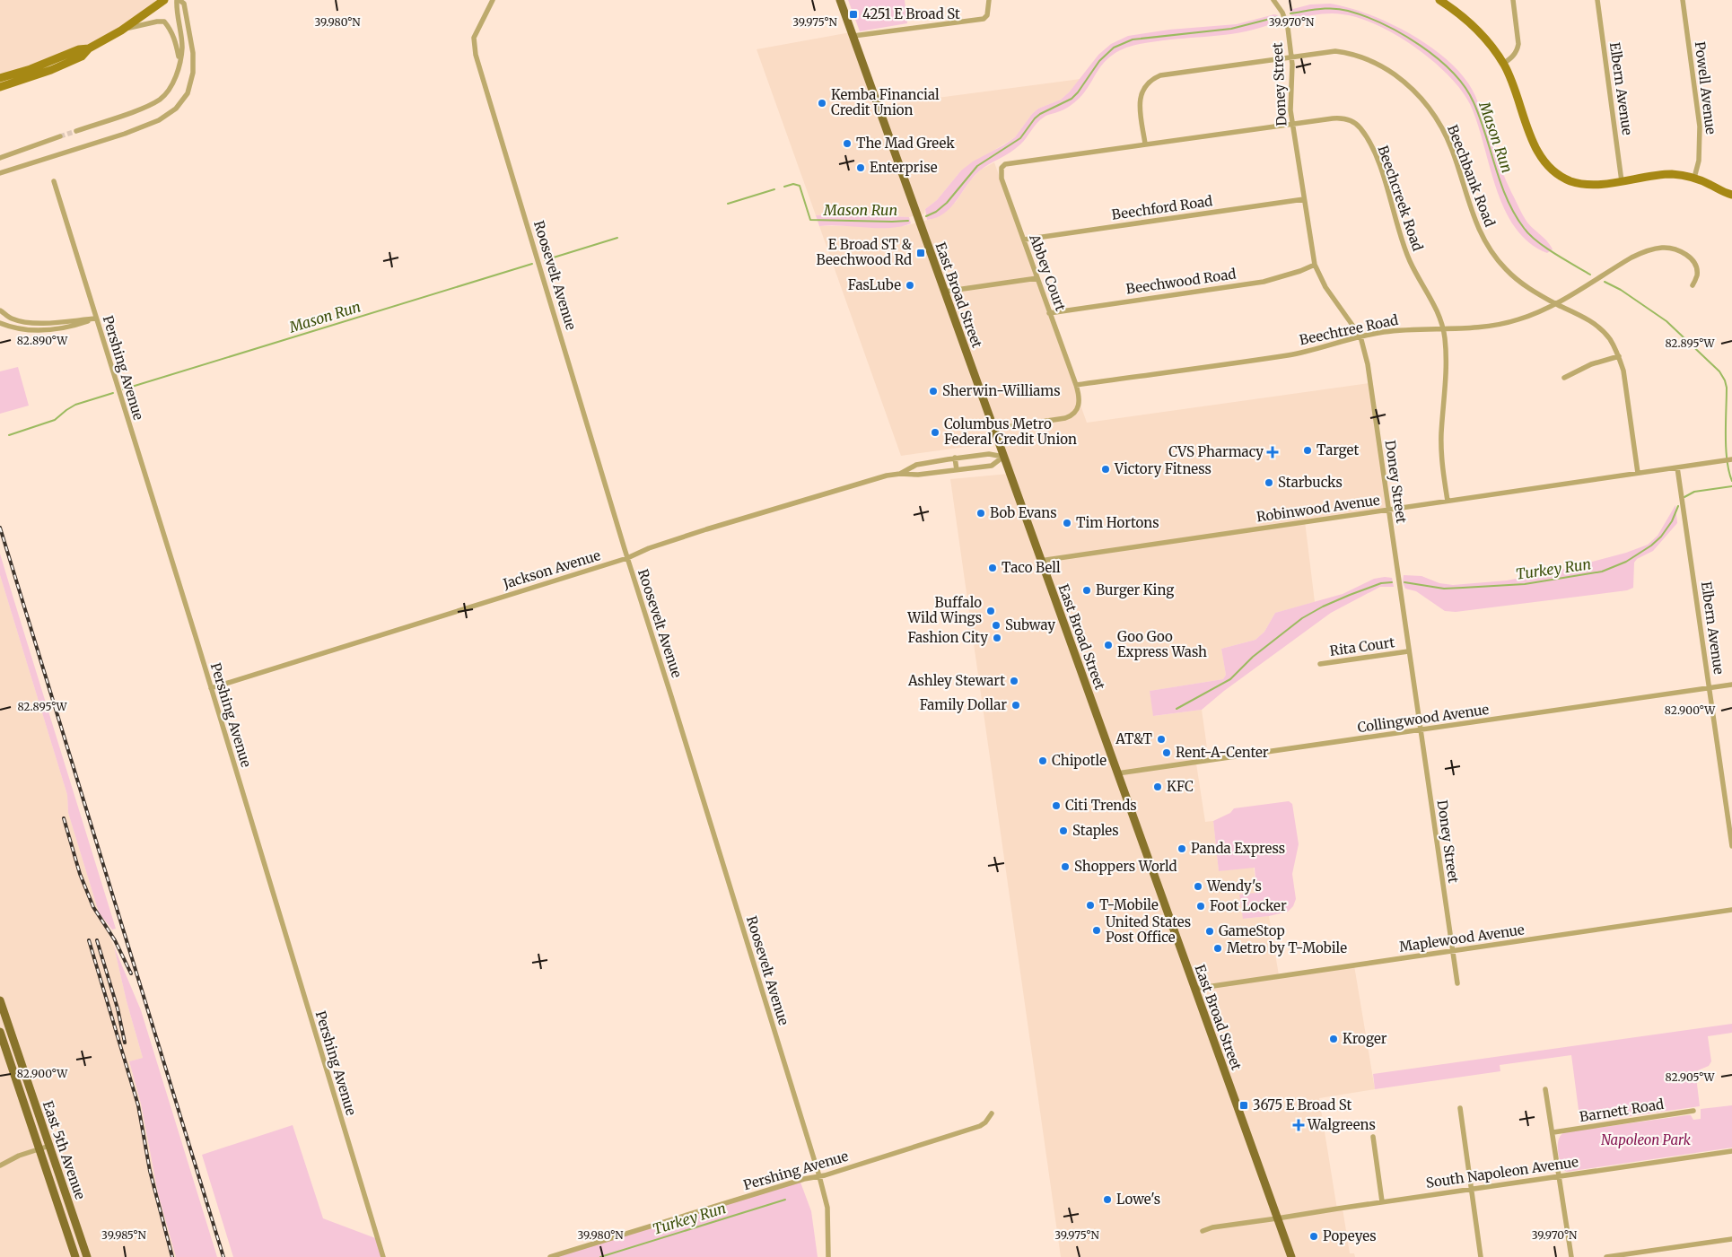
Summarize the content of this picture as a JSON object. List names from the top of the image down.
{
  "streets": {
    "main road": ["East Broad Street", "East 5th Avenue"],
    "street": [
      "Doney Street",
      "Powell Avenue",
      "Elbern Avenue",
      "Beechbank Road",
      "Beechcreek Road",
      "Beechford Road",
      "Abbey Court",
      "Roosevelt Avenue",
      "Beechwood Road",
      "Beechtree Road",
      "Pershing Avenue",
      "Robinwood Avenue",
      "Jackson Avenue",
      "Rita Court",
      "Collingwood Avenue",
      "Maplewood Avenue",
      "Barnett Road",
      "South Napoleon Avenue"
    ]
  },
  "crossings": [
    ["Doney Street", "Beechbank Road"],
    ["Doney Street", "Beechcreek Road"],
    ["Doney Street", "Beechford Road"],
    ["Doney Street", "Beechwood Road"],
    ["Doney Street", "Beechtree Road"],
    ["Doney Street", "Robinwood Avenue"],
    ["Doney Street", "Rita Court"],
    ["Doney Street", "Collingwood Avenue"],
    ["Doney Street", "Maplewood Avenue"],
    ["Elbern Avenue", "Robinwood Avenue"],
    ["Elbern Avenue", "Collingwood Avenue"],
    ["Beechbank Road", "Beechcreek Road"],
    ["Beechbank Road", "Beechtree Road"],
    ["Beechbank Road", "Robinwood Avenue"],
    ["Beechcreek Road", "Abbey Court"],
    ["Beechcreek Road", "Beechtree Road"],
    ["Beechcreek Road", "Robinwood Avenue"],
    ["Beechford Road", "Abbey Court"],
    ["Abbey Court", "Beechwood Road"],
    ["Abbey Court", "Beechtree Road"],
    ["Roosevelt Avenue", "Pershing Avenue"],
    ["Roosevelt Avenue", "Jackson Avenue"],
    ["East Broad Street", "Robinwood Avenue"],
    ["East Broad Street", "Jackson Avenue"],
    ["East Broad Street", "Collingwood Avenue"],
    ["East Broad Street", "Maplewood Avenue"],
    ["East Broad Street", "South Napoleon Avenue"],
    ["Pershing Avenue", "Jackson Avenue"]
  ],
  "water": ["Mason Run", "Turkey Run"],
  "parks": ["Napoleon Park"],
  "places": {
    "transit": ["4251 E Broad St", "E Broad ST & Beechwood Rd", "3675 E Broad St"],
    "other": [
      "Kemba Financial Credit Union",
      "The Mad Greek",
      "Enterprise",
      "FasLube",
      "Sherwin-Williams",
      "Columbus Metro Federal Credit Union",
      "Target",
      "Victory Fitness",
      "Starbucks",
      "Bob Evans",
      "Tim Hortons",
      "Taco Bell",
      "Burger King",
      "Buffalo Wild Wings",
      "Subway",
      "Fashion City",
      "Goo Goo Express Wash",
      "Ashley Stewart",
      "Family Dollar",
      "AT&T",
      "Rent-A-Center",
      "Chipotle",
      "KFC",
      "Citi Trends",
      "Staples",
      "Panda Express",
      "Shoppers World",
      "Wendy's",
      "T-Mobile",
      "Foot Locker",
      "United States Post Office",
      "GameStop",
      "Metro by T-Mobile",
      "Kroger",
      "Lowe's",
      "Popeyes"
    ],
    "health": ["CVS Pharmacy", "Walgreens"]
  },
  "coordinates": [
    "39.980°N",
    "39.975°N",
    "39.970°N",
    "82.890°W",
    "82.895°W",
    "82.900°W",
    "82.905°W",
    "39.985°N"
  ]
}
